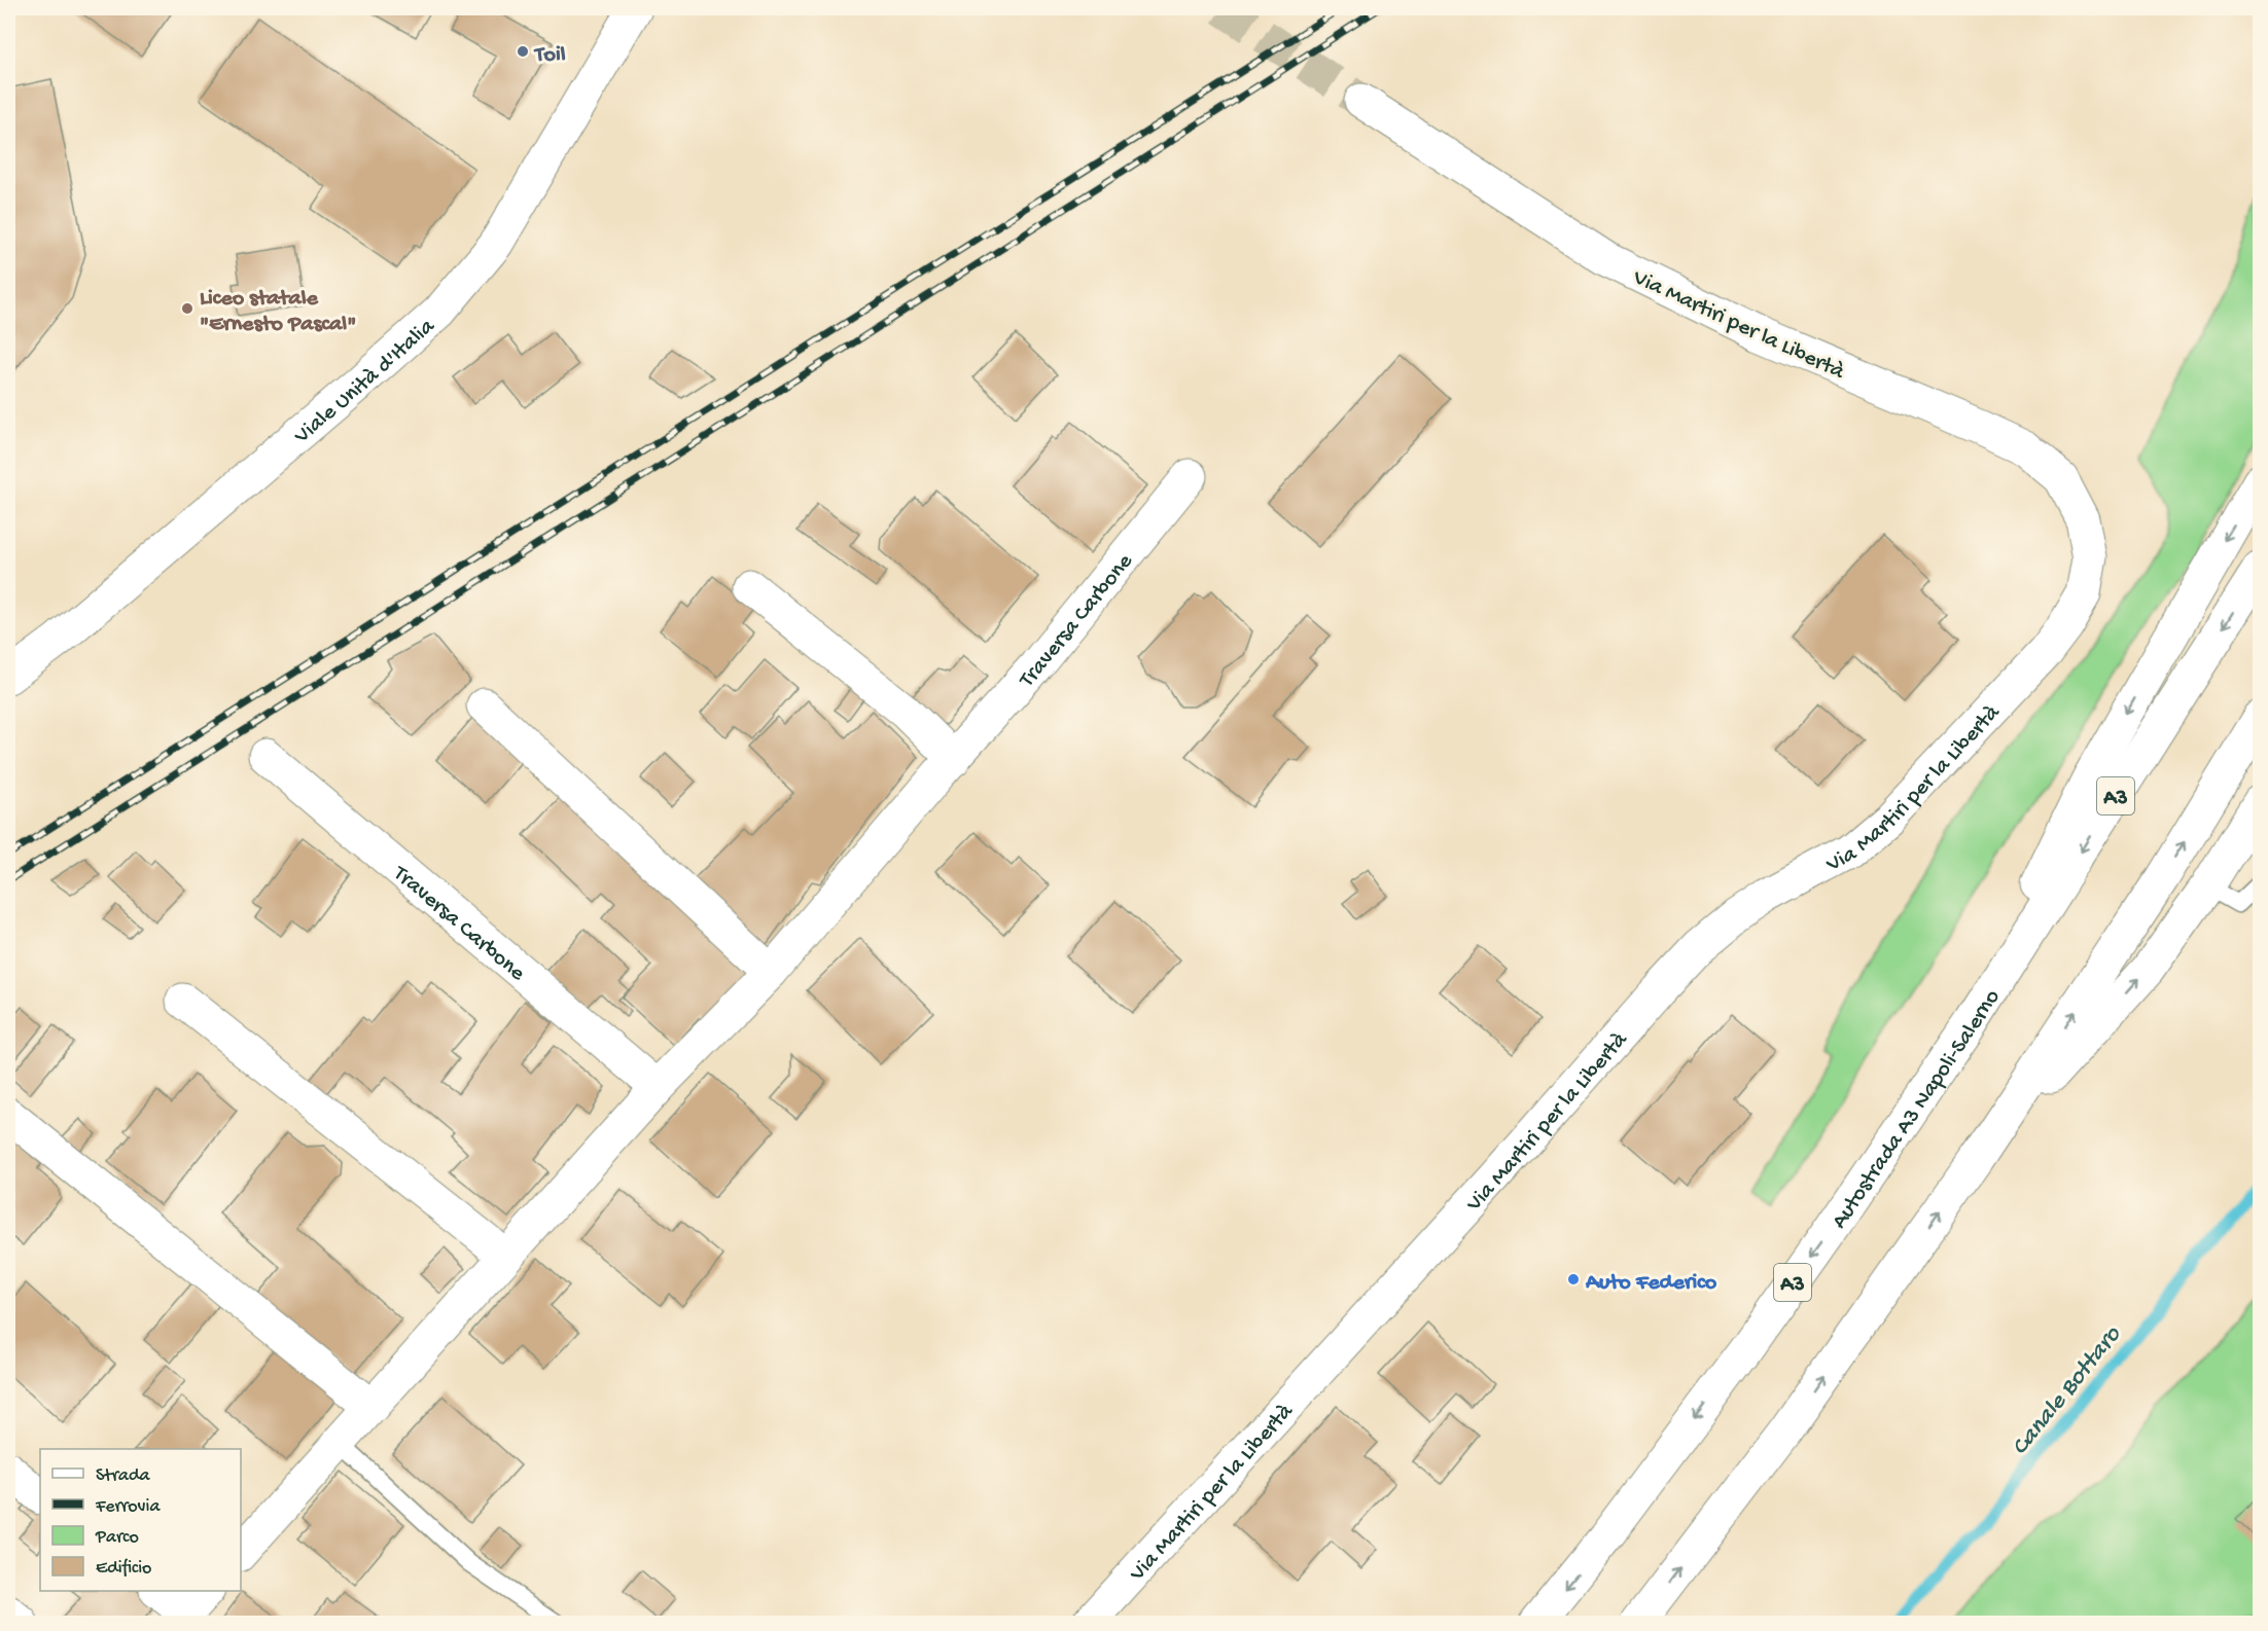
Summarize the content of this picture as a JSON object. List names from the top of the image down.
{
  "streets": {
    "main road": [
      "Via Martiri per la Libertà",
      "Viale Unità d'Italia",
      "Traversa Carbone",
      "A3",
      "Autostrada A3 Napoli-Salerno"
    ]
  },
  "water": ["Canale Bottaro"],
  "places": ["Toil", "Liceo statale \"Ernesto Pascal\"", "Auto Federico"],
  "legend": [
    "Strada",
    "Ferrovia",
    "Parco",
    "Edificio"
  ]
}
